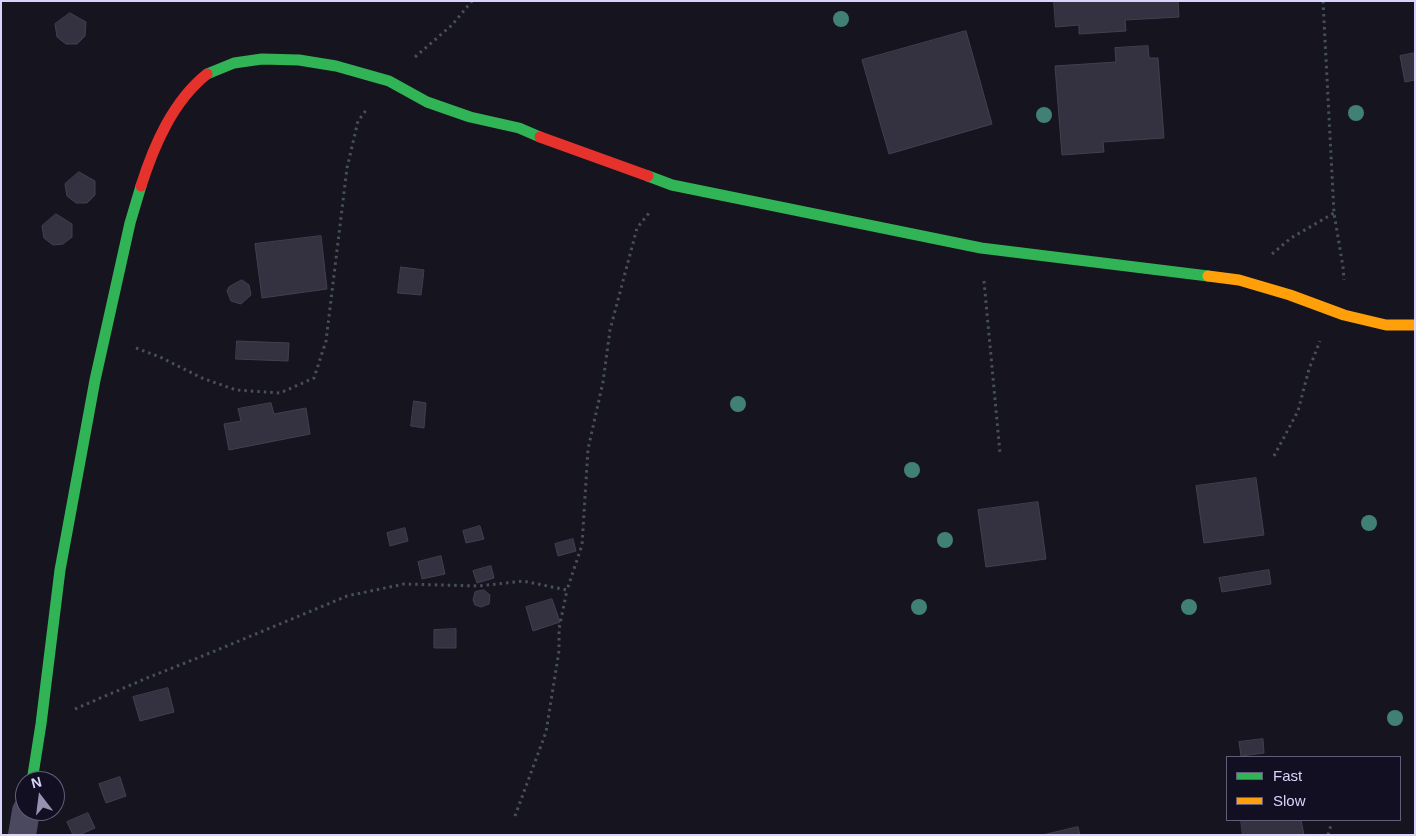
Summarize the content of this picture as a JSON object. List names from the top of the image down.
{
  "legend": ["Fast", "Slow"],
  "north": "top"
}
